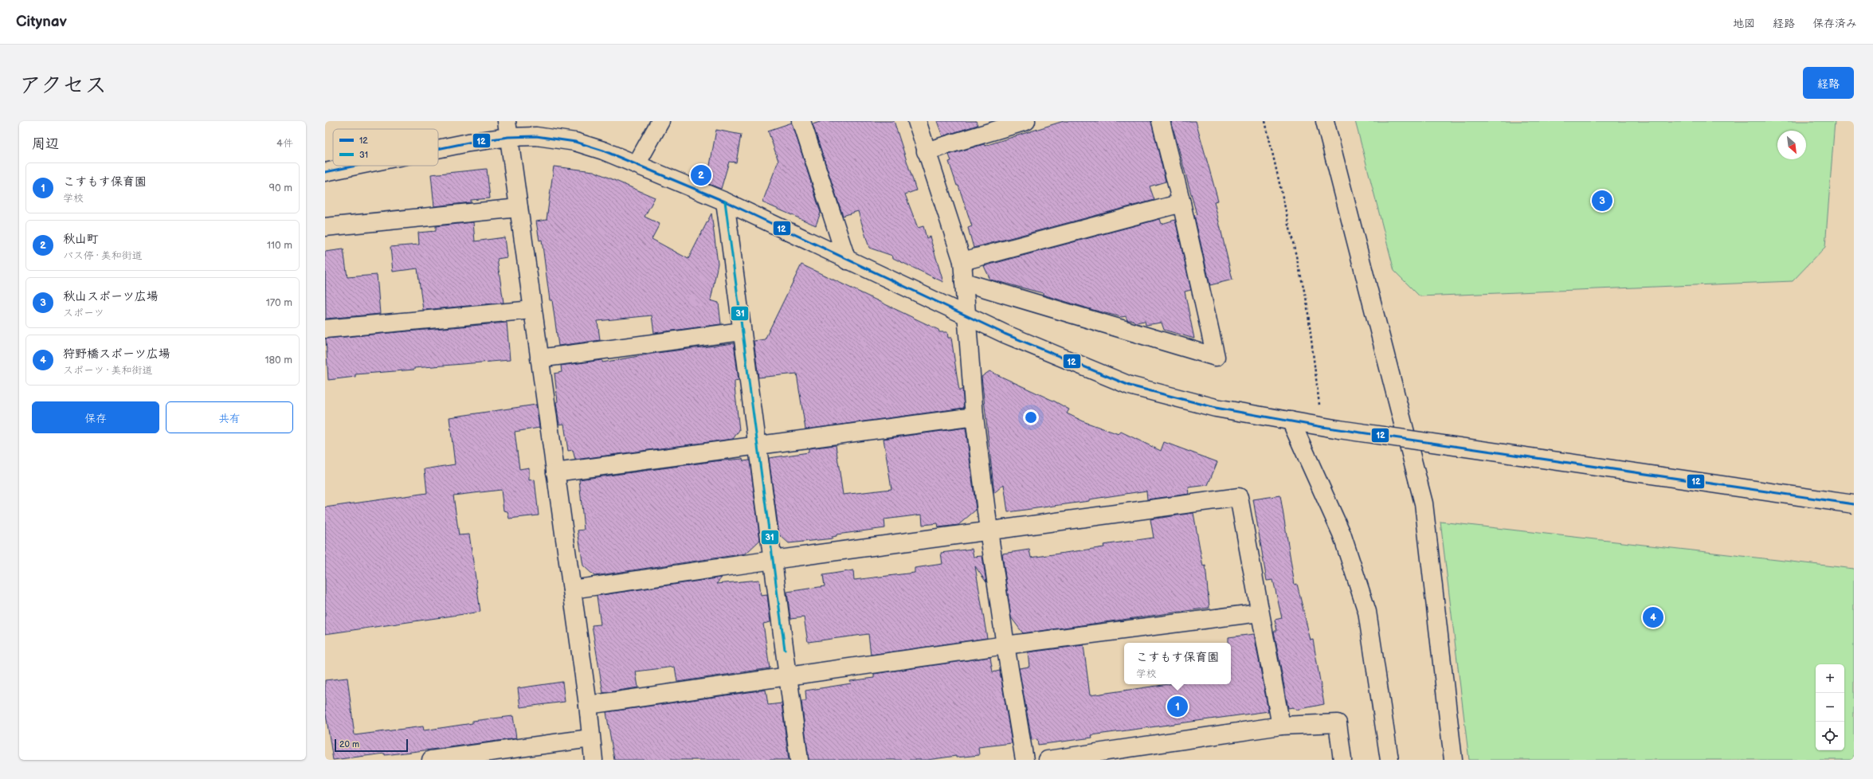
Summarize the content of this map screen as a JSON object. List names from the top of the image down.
{
  "lines": ["transit line 12", "transit line 31"],
  "legend": ["12", "31"],
  "scale_bar": "20 m",
  "north": "bottom right",
  "page": {
    "header": "Citynav",
    "nav": ["地図", "経路", "保存済み"],
    "title": "アクセス",
    "buttons": [
      "経路",
      ["保存", "共有"]
    ],
    "heading": ["周辺", "4件"],
    "list": [
      {
        "mark": "1",
        "name": "こすもす保育園",
        "note": "学校",
        "value": "90 m"
      },
      {
        "mark": "2",
        "name": "秋山町",
        "note": "バス停 · 美和街道",
        "value": "110 m"
      },
      {
        "mark": "3",
        "name": "秋山スポーツ広場",
        "note": "スポーツ",
        "value": "170 m"
      },
      {
        "mark": "4",
        "name": "狩野橋スポーツ広場",
        "note": "スポーツ · 美和街道",
        "value": "180 m"
      }
    ],
    "pins": [
      "2",
      "3",
      "4",
      "1"
    ],
    "popup": ["こすもす保育園", "学校"],
    "map_buttons": ["+", "−"],
    "scale": "20 m"
  }
}
